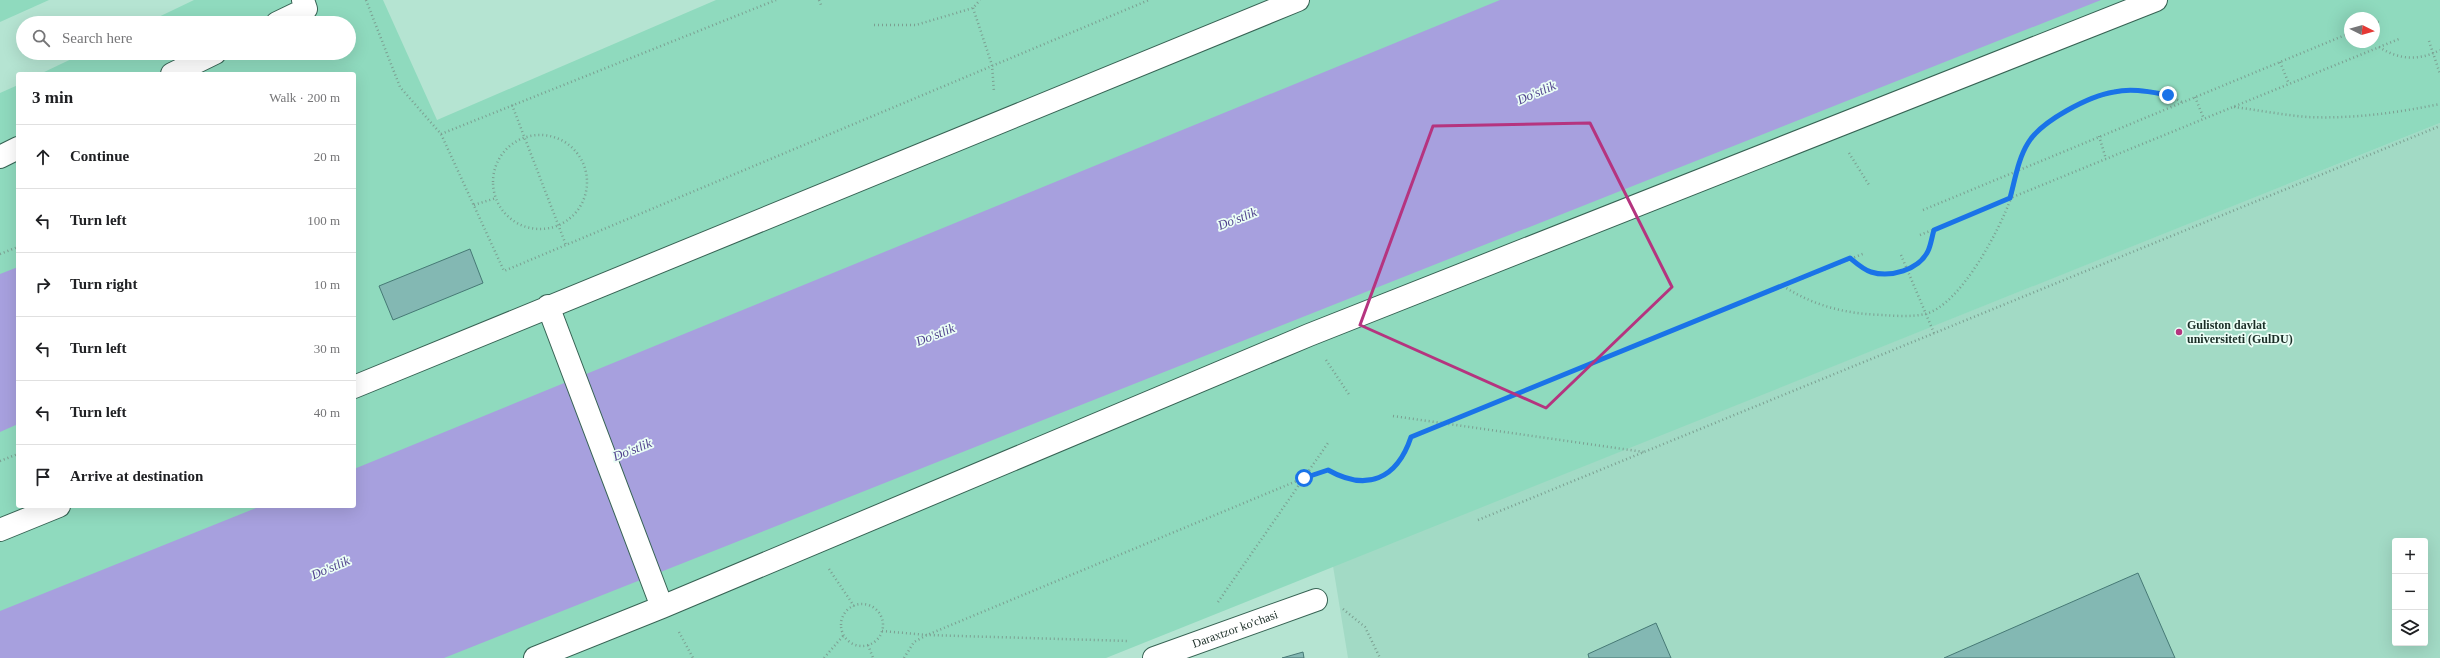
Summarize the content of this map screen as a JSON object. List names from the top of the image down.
{
  "streets": {
    "street": ["Daraxtzor ko'chasi"]
  },
  "water": ["Do'stlik"],
  "places": ["Guliston davlat universiteti (GulDU)"],
  "north": "right",
  "page": {
    "search": "Search here",
    "heading": ["3 min", "Walk · 200 m"],
    "list": [
      ["Continue", "20 m"],
      ["Turn left", "100 m"],
      ["Turn right", "10 m"],
      ["Turn left", "30 m"],
      ["Turn left", "40 m"],
      "Arrive at destination"
    ],
    "map_buttons": ["+", "−"]
  }
}
